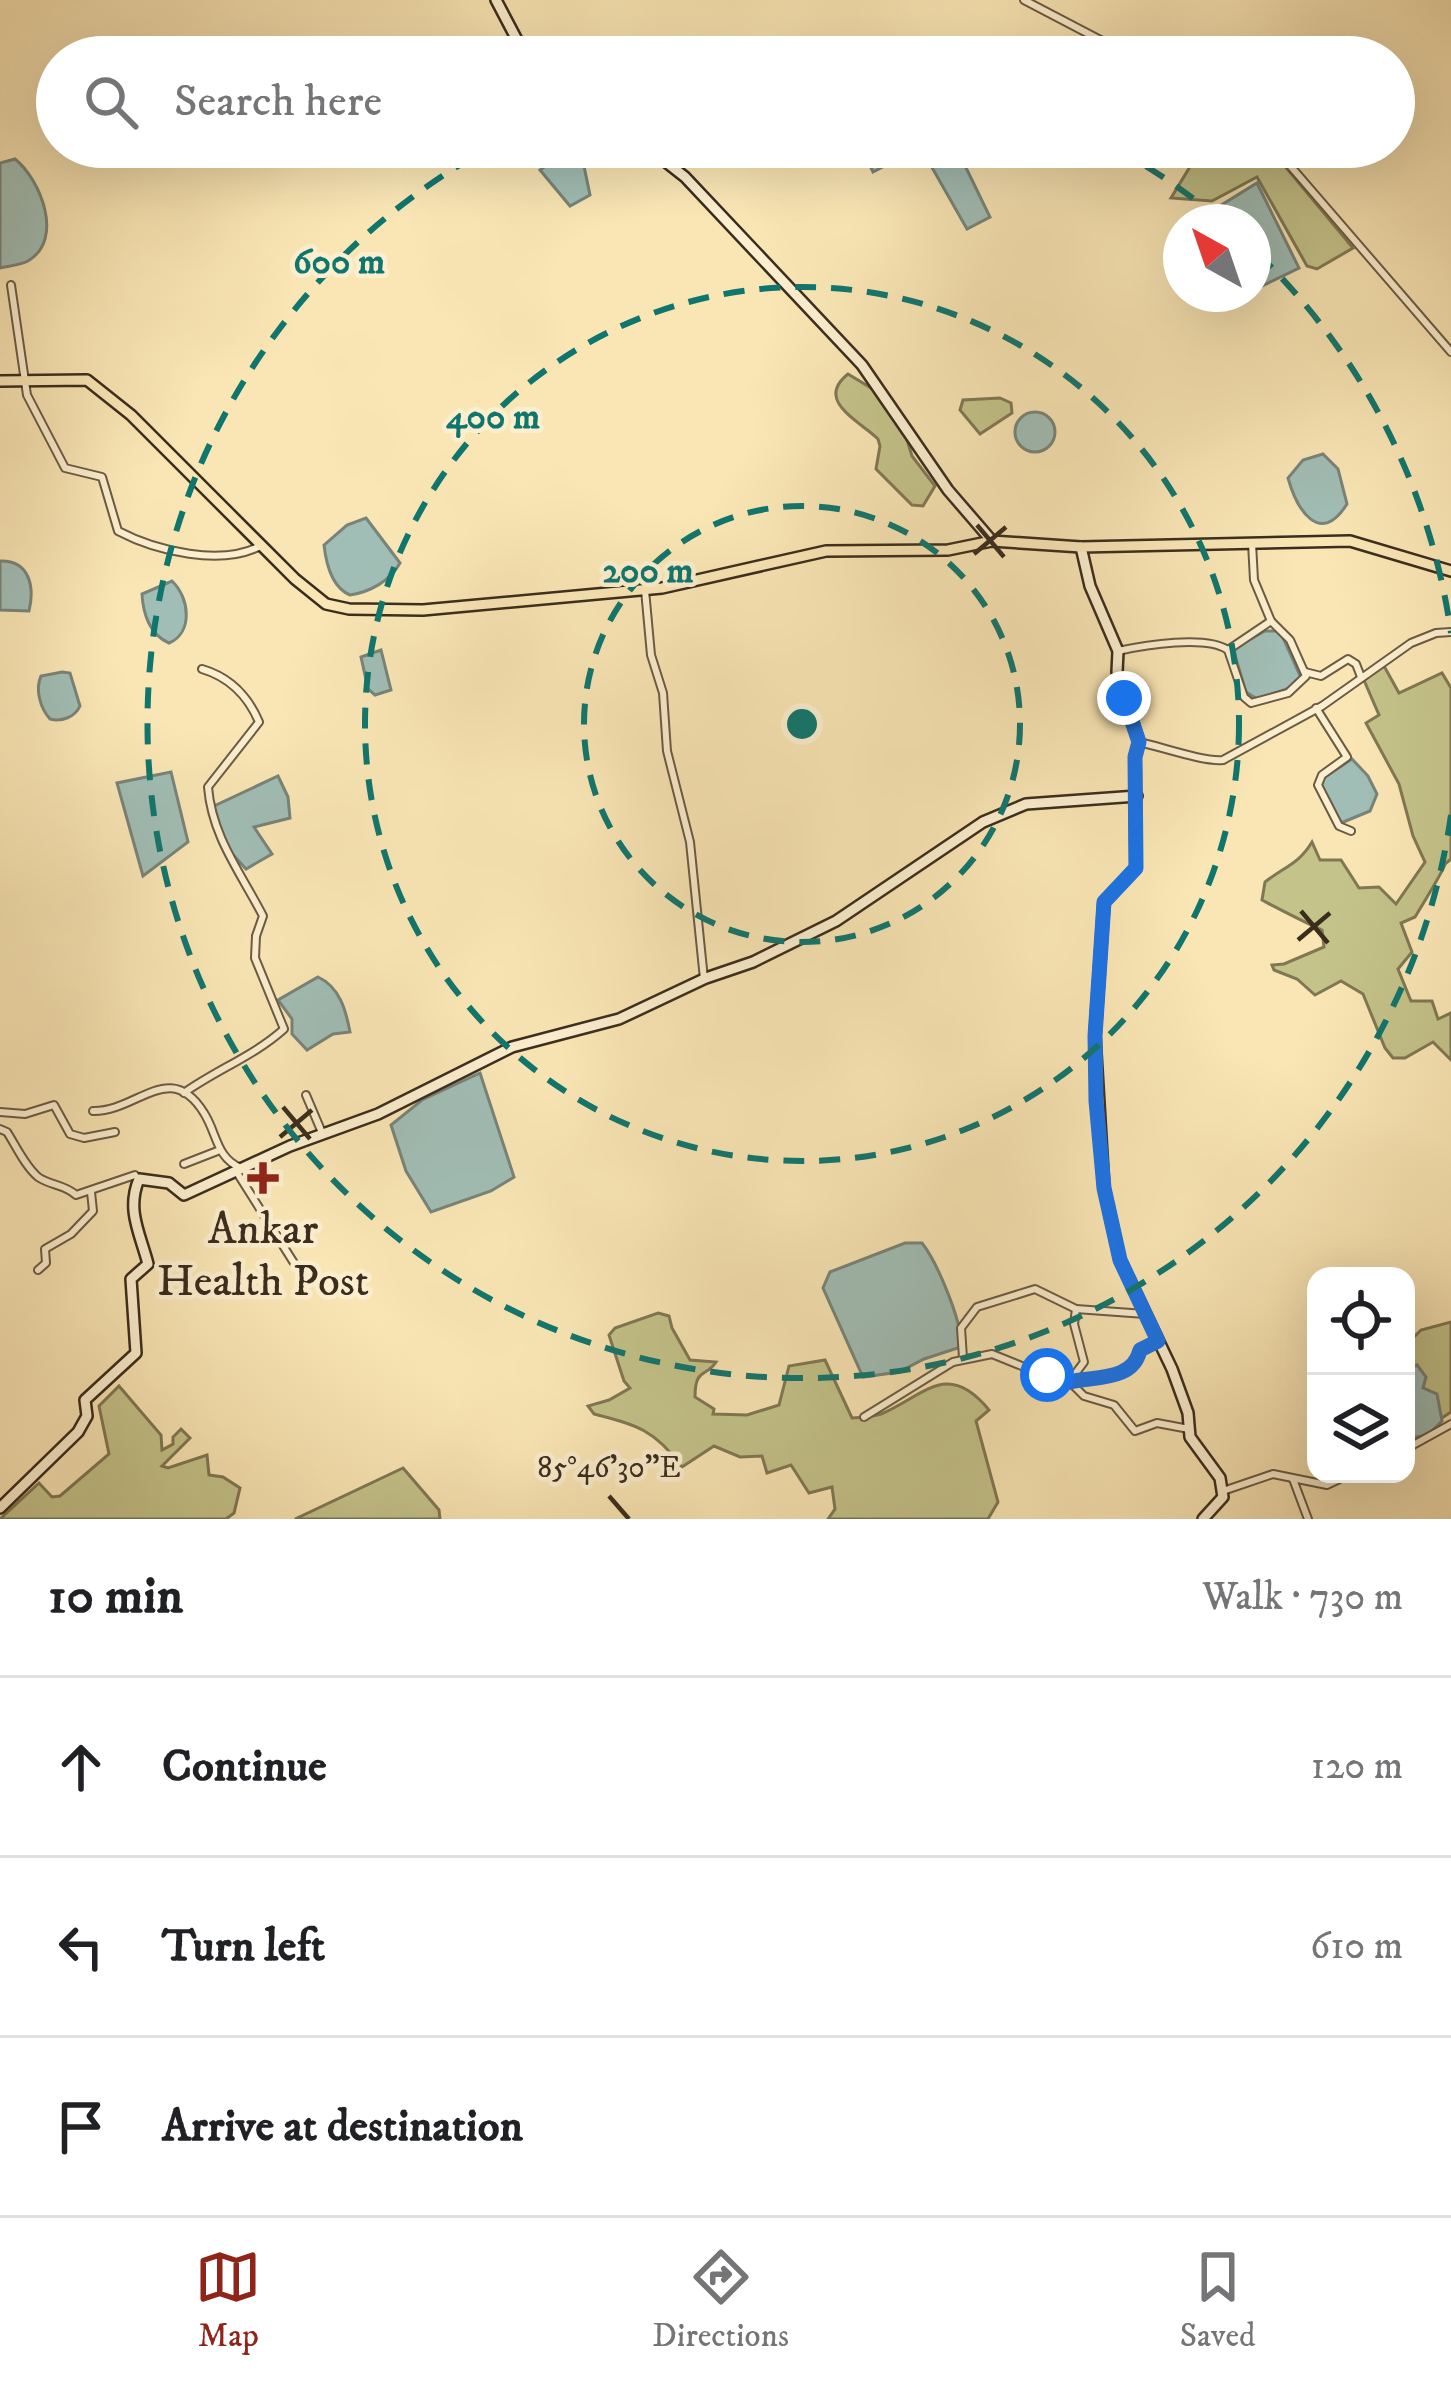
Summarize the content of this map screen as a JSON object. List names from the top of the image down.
{
  "places": {
    "health": ["Ankar Health Post"]
  },
  "north": "top left",
  "page": {
    "search": "Search here",
    "heading": ["10 min", "Walk · 730 m"],
    "list": [
      ["Continue", "120 m"],
      ["Turn left", "610 m"],
      "Arrive at destination"
    ],
    "nav": ["Map", "Directions", "Saved"]
  },
  "coordinates": ["85°46'30\"E"],
  "rings": ["600 m", "400 m", "200 m"]
}
